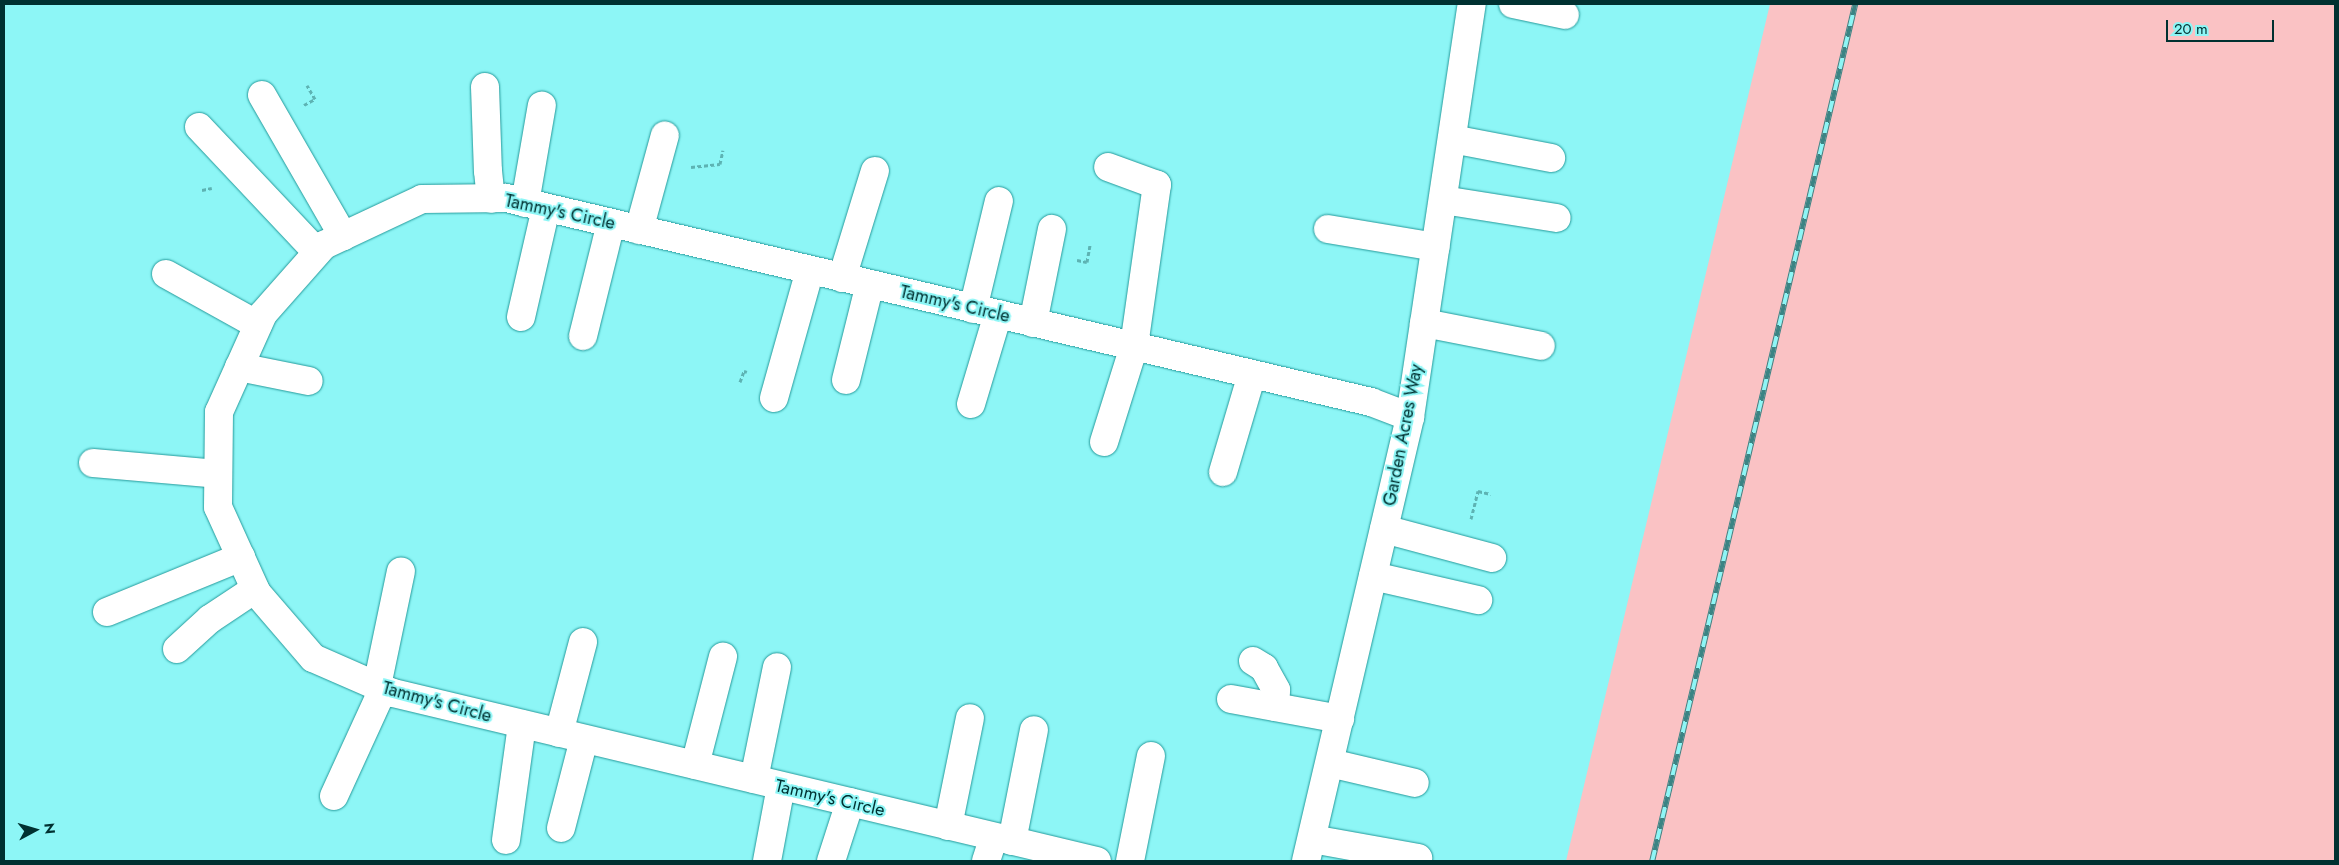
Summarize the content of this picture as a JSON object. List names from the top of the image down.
{
  "streets": {
    "street": ["Tammy's Circle", "Garden Acres Way"]
  },
  "crossings": [
    ["Tammy's Circle", "Garden Acres Way"]
  ],
  "scale_bar": "20 m",
  "north": "right"
}
